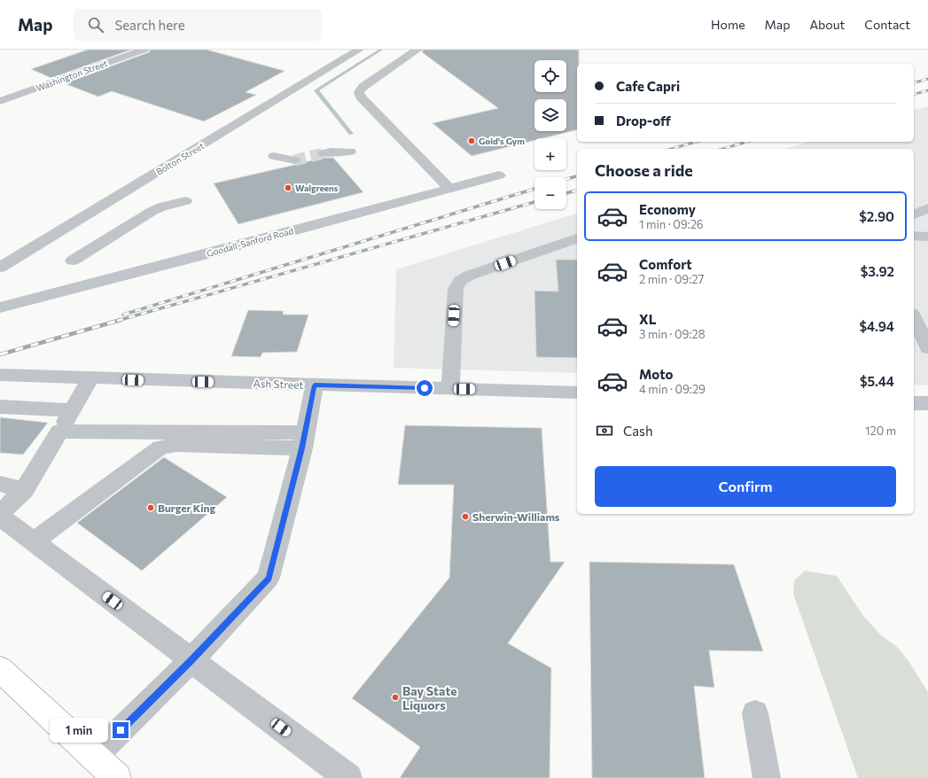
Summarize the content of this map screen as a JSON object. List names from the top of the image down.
{
  "streets": {
    "street": [
      "Washington Street",
      "Bolton Street",
      "Goodall-Sanford Road",
      "Ash Street"
    ]
  },
  "places": [
    "Gold's Gym",
    "Walgreens",
    "Burger King",
    "Sherwin-Williams",
    "Bay State Liquors"
  ],
  "page": {
    "header": "Map",
    "search": "Search here",
    "nav": [
      "Home",
      "Map",
      "About",
      "Contact"
    ],
    "map_buttons": ["+", "−"],
    "banner": ["Cafe Capri", "Drop-off"],
    "heading": "Choose a ride",
    "list": [
      {
        "name": "Economy",
        "note": "1 min · 09:26",
        "value": "$2.90"
      },
      {
        "name": "Comfort",
        "note": "2 min · 09:27",
        "value": "$3.92"
      },
      {
        "name": "XL",
        "note": "3 min · 09:28",
        "value": "$4.94"
      },
      {
        "name": "Moto",
        "note": "4 min · 09:29",
        "value": "$5.44"
      }
    ],
    "pay": ["Cash", "120 m"],
    "buttons": "Confirm",
    "bubble": "1 min"
  }
}
